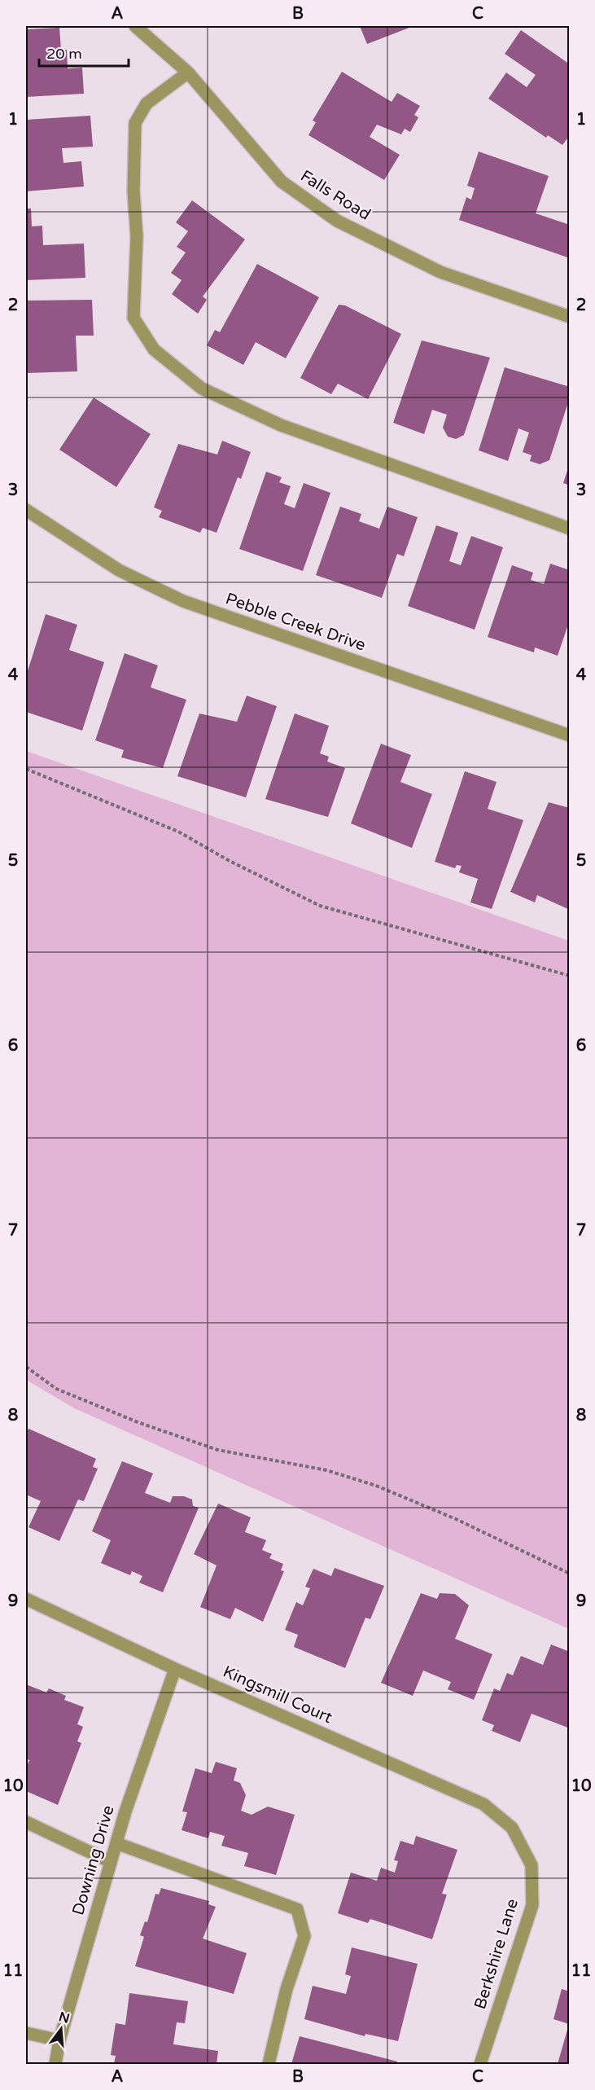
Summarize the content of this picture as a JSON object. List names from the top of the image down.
{
  "streets": {
    "street": [
      "Falls Road",
      "Pebble Creek Drive",
      "Kingsmill Court",
      "Downing Drive",
      "Berkshire Lane"
    ]
  },
  "crossings": [
    ["Kingsmill Court", "Downing Drive"],
    ["Kingsmill Court", "Berkshire Lane"]
  ],
  "scale_bar": "20 m",
  "north": "top",
  "grid": {
    "columns": ["A", "B", "C"],
    "rows": [
      "1",
      "2",
      "3",
      "4",
      "5",
      "6",
      "7",
      "8",
      "9",
      "10",
      "11"
    ]
  }
}
